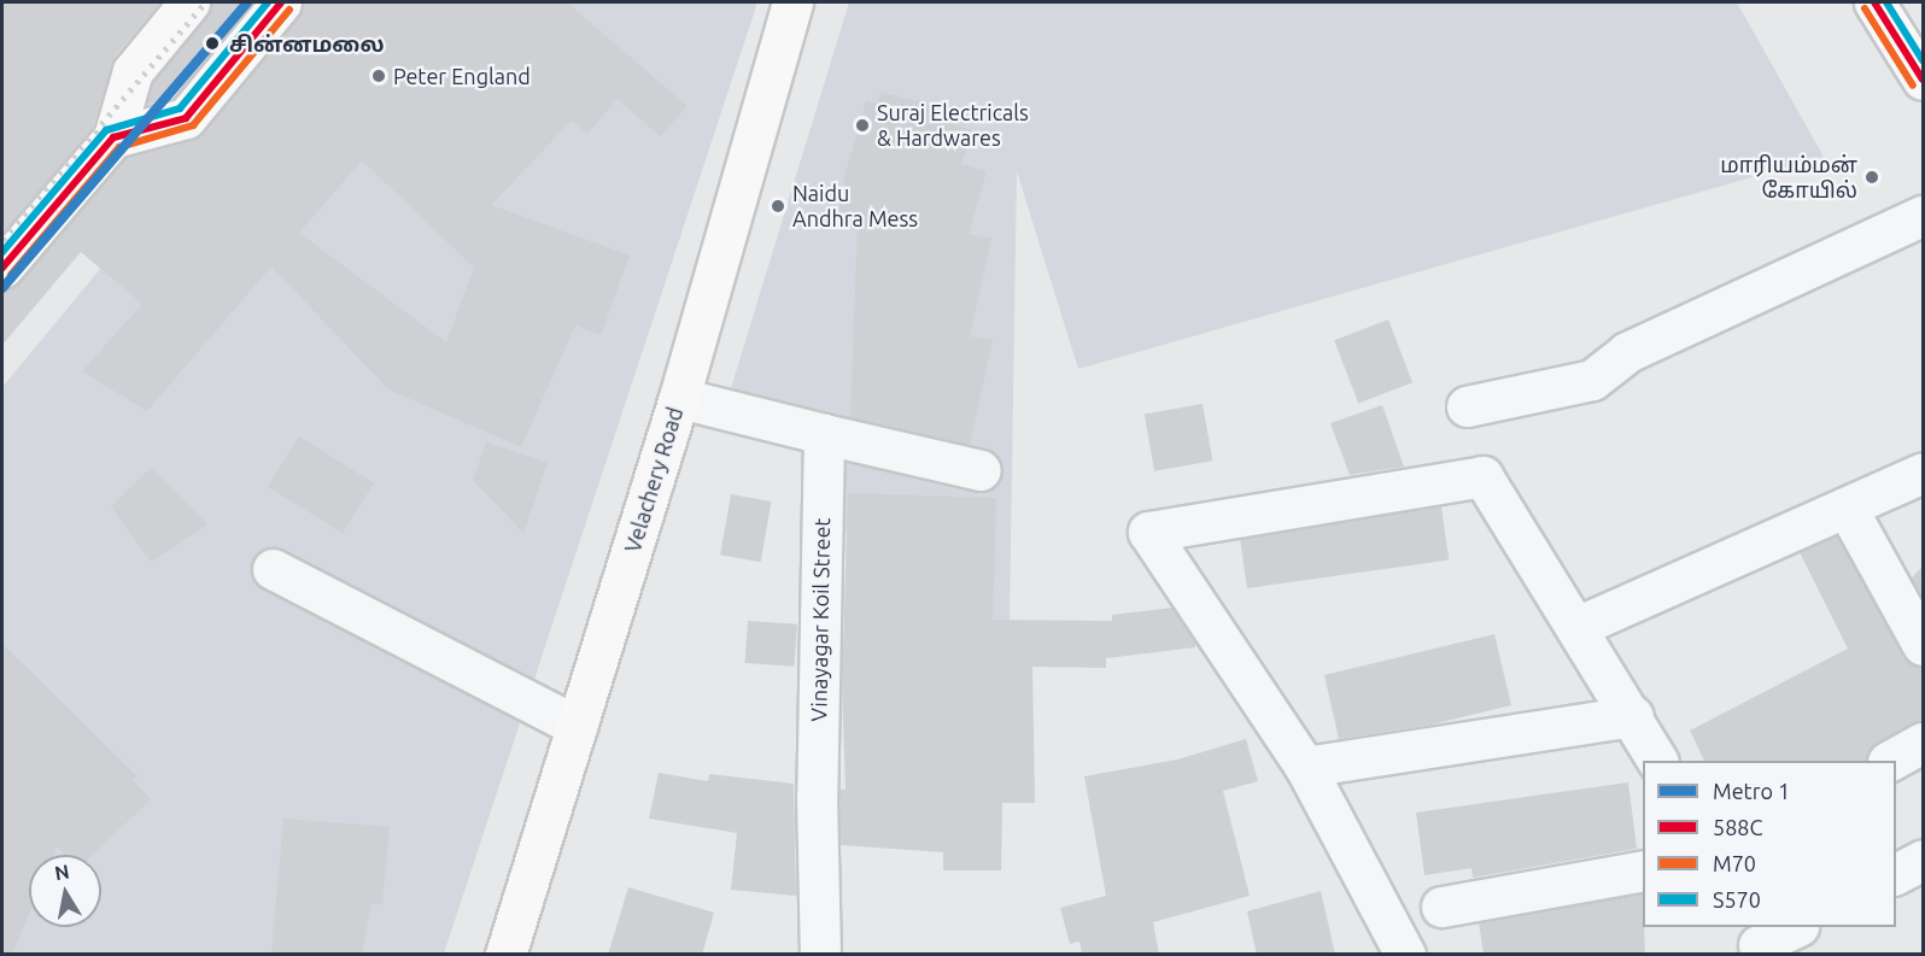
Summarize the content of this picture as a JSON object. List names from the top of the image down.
{
  "streets": {
    "main road": ["Velachery Road"],
    "street": ["Vinayagar Koil Street"]
  },
  "places": [
    "சின்னமலை",
    "Peter England",
    "Suraj Electricals & Hardwares",
    "மாரியம்மன் கோயில்",
    "Naidu Andhra Mess"
  ],
  "lines": [
    "metro line 1",
    "transit line 588C",
    "transit line S570",
    "transit line M70"
  ],
  "legend": [
    "Metro 1",
    "588C",
    "M70",
    "S570"
  ],
  "north": "top"
}
